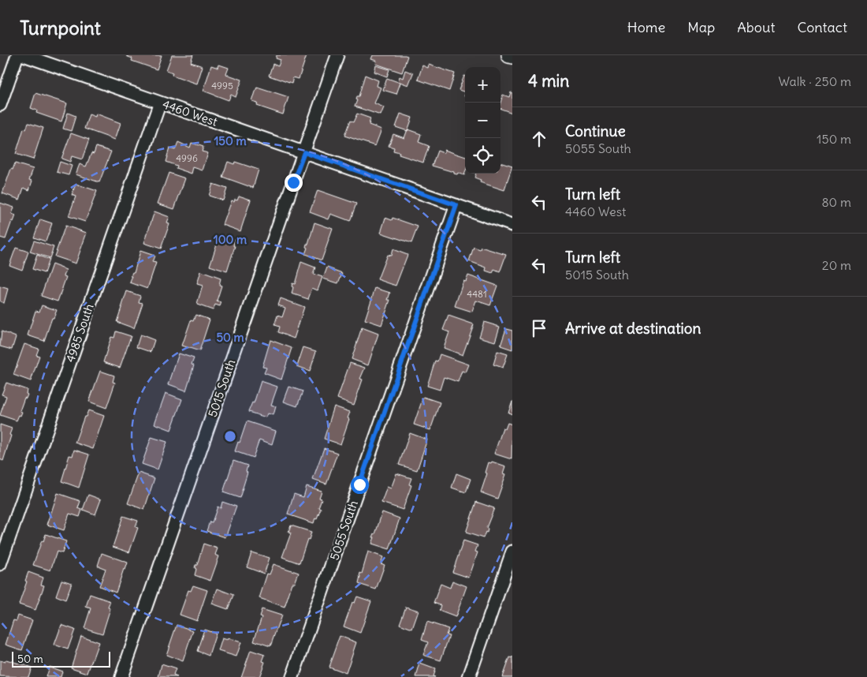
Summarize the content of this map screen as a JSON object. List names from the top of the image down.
{
  "streets": {
    "street": [
      "4460 West",
      "4985 South",
      "5015 South",
      "5055 South"
    ]
  },
  "crossings": [
    ["4460 West", "4985 South"],
    ["4460 West", "5015 South"],
    ["4460 West", "5055 South"]
  ],
  "house_numbers": ["4995", "4996", "4481"],
  "scale_bar": "50 m",
  "page": {
    "header": "Turnpoint",
    "nav": [
      "Home",
      "Map",
      "About",
      "Contact"
    ],
    "heading": ["4 min", "Walk · 250 m"],
    "map_buttons": ["+", "−"],
    "list": [
      ["Continue", "5055 South", "150 m"],
      ["Turn left", "4460 West", "80 m"],
      ["Turn left", "5015 South", "20 m"],
      "Arrive at destination"
    ],
    "scale": "50 m"
  },
  "rings": ["150 m", "100 m", "50 m"]
}
